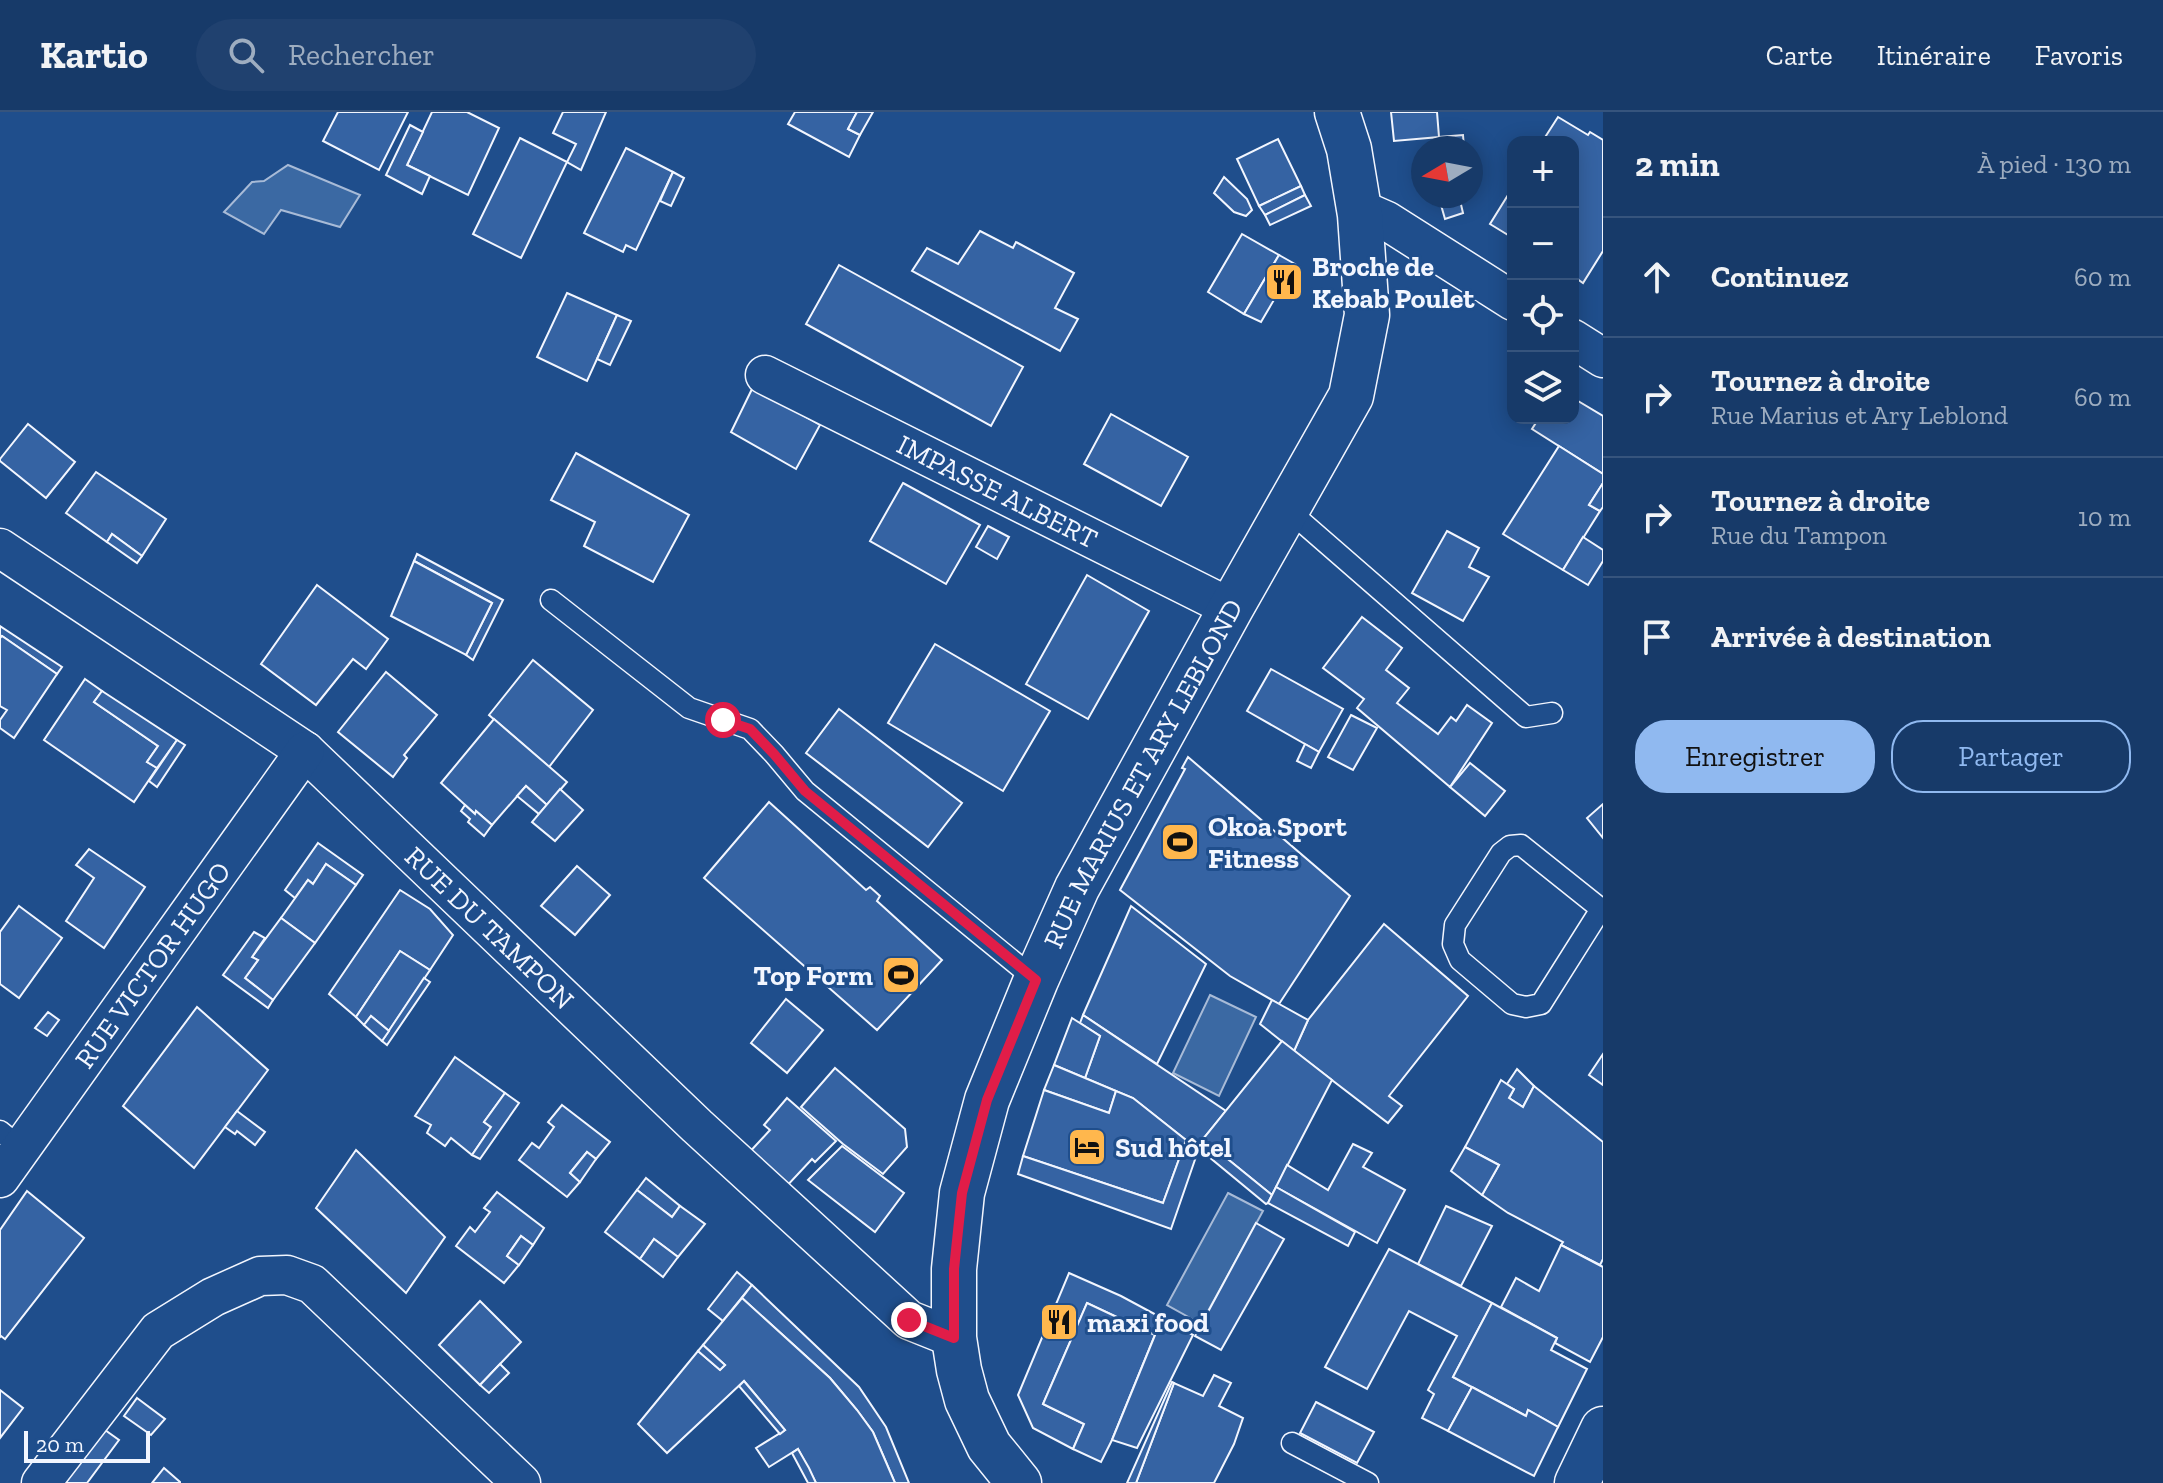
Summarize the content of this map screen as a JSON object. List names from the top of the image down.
{
  "streets": {
    "main road": ["RUE MARIUS ET ARY LEBLOND"],
    "street": ["IMPASSE ALBERT", "RUE DU TAMPON", "RUE VICTOR HUGO"]
  },
  "crossings": [
    ["IMPASSE ALBERT", "RUE MARIUS ET ARY LEBLOND"],
    ["RUE MARIUS ET ARY LEBLOND", "RUE DU TAMPON"],
    ["RUE DU TAMPON", "RUE VICTOR HUGO"]
  ],
  "places": {
    "restaurant": ["Broche de Kebab Poulet", "maxi food"],
    "sports": ["Okoa Sport Fitness", "Top Form"],
    "hotel": ["Sud hôtel"]
  },
  "scale_bar": "20 m",
  "north": "left",
  "page": {
    "header": "Kartio",
    "search": "Rechercher",
    "nav": ["Carte", "Itinéraire", "Favoris"],
    "heading": ["2 min", "À pied · 130 m"],
    "map_buttons": ["+", "−"],
    "list": [
      ["Continuez", "60 m"],
      ["Tournez à droite", "Rue Marius et Ary Leblond", "60 m"],
      ["Tournez à droite", "Rue du Tampon", "10 m"],
      "Arrivée à destination"
    ],
    "buttons": ["Enregistrer", "Partager"],
    "scale": "20 m"
  }
}
